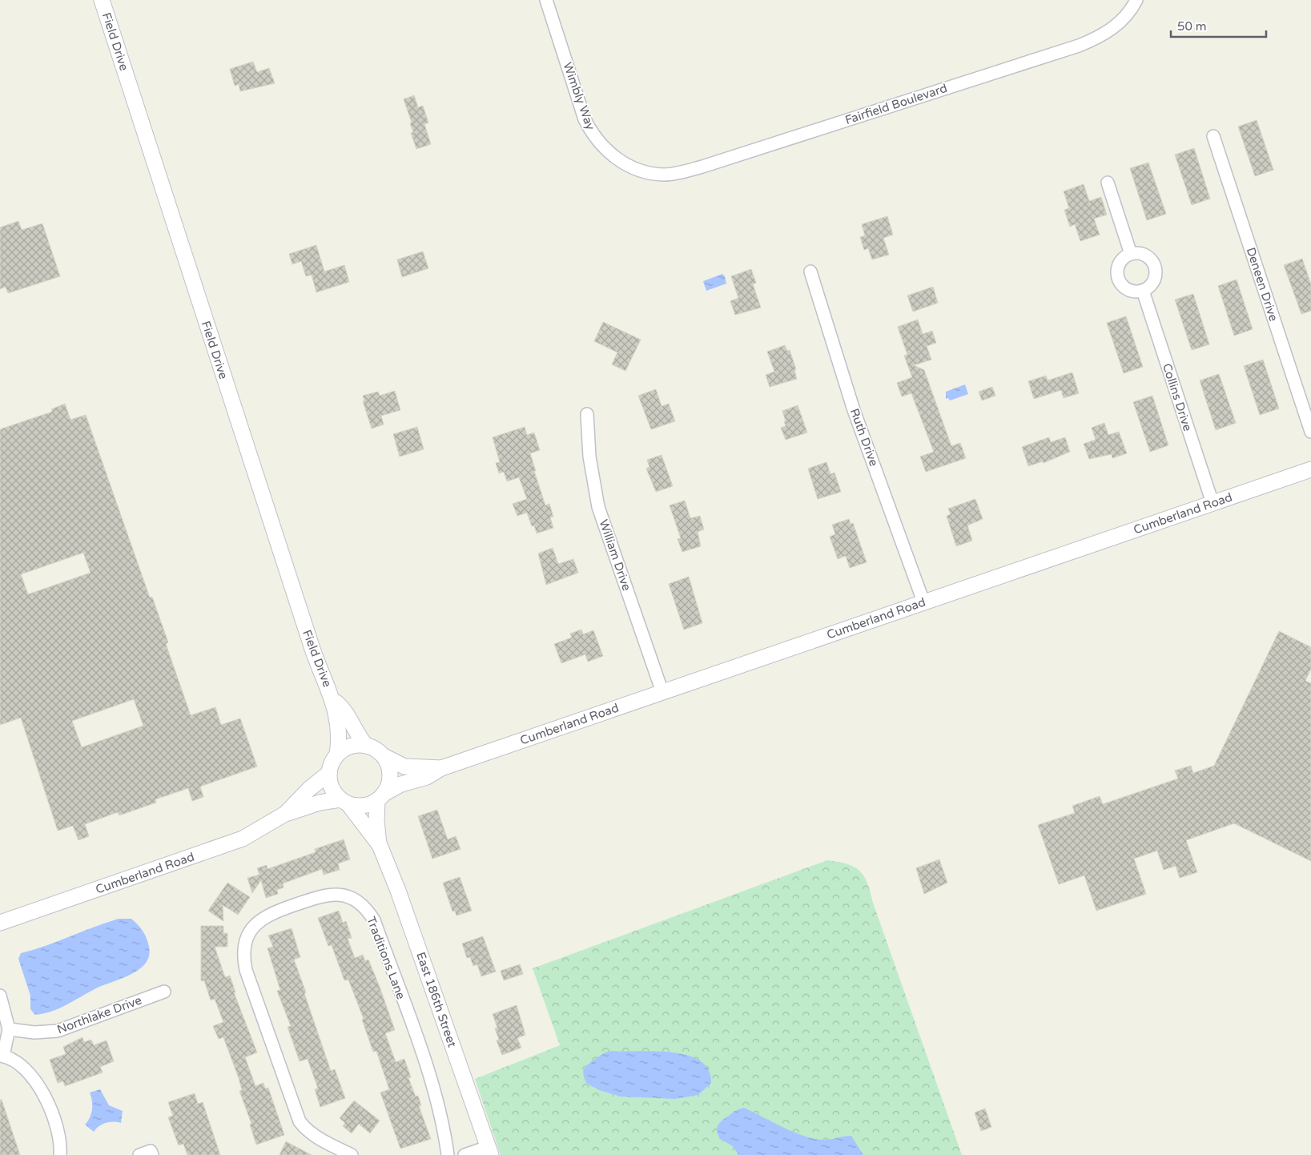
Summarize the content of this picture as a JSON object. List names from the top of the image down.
{
  "streets": {
    "street": [
      "Field Drive",
      "Wimbly Way",
      "Fairfield Boulevard",
      "Deneen Drive",
      "Collins Drive",
      "Ruth Drive",
      "Cumberland Road",
      "William Drive",
      "Traditions Lane",
      "East 186th Street",
      "Northlake Drive"
    ]
  },
  "crossings": [
    ["Wimbly Way", "Fairfield Boulevard"],
    ["Collins Drive", "Cumberland Road"],
    ["Ruth Drive", "Cumberland Road"],
    ["Cumberland Road", "William Drive"],
    ["Cumberland Road", "East 186th Street"]
  ],
  "scale_bar": "50 m"
}
